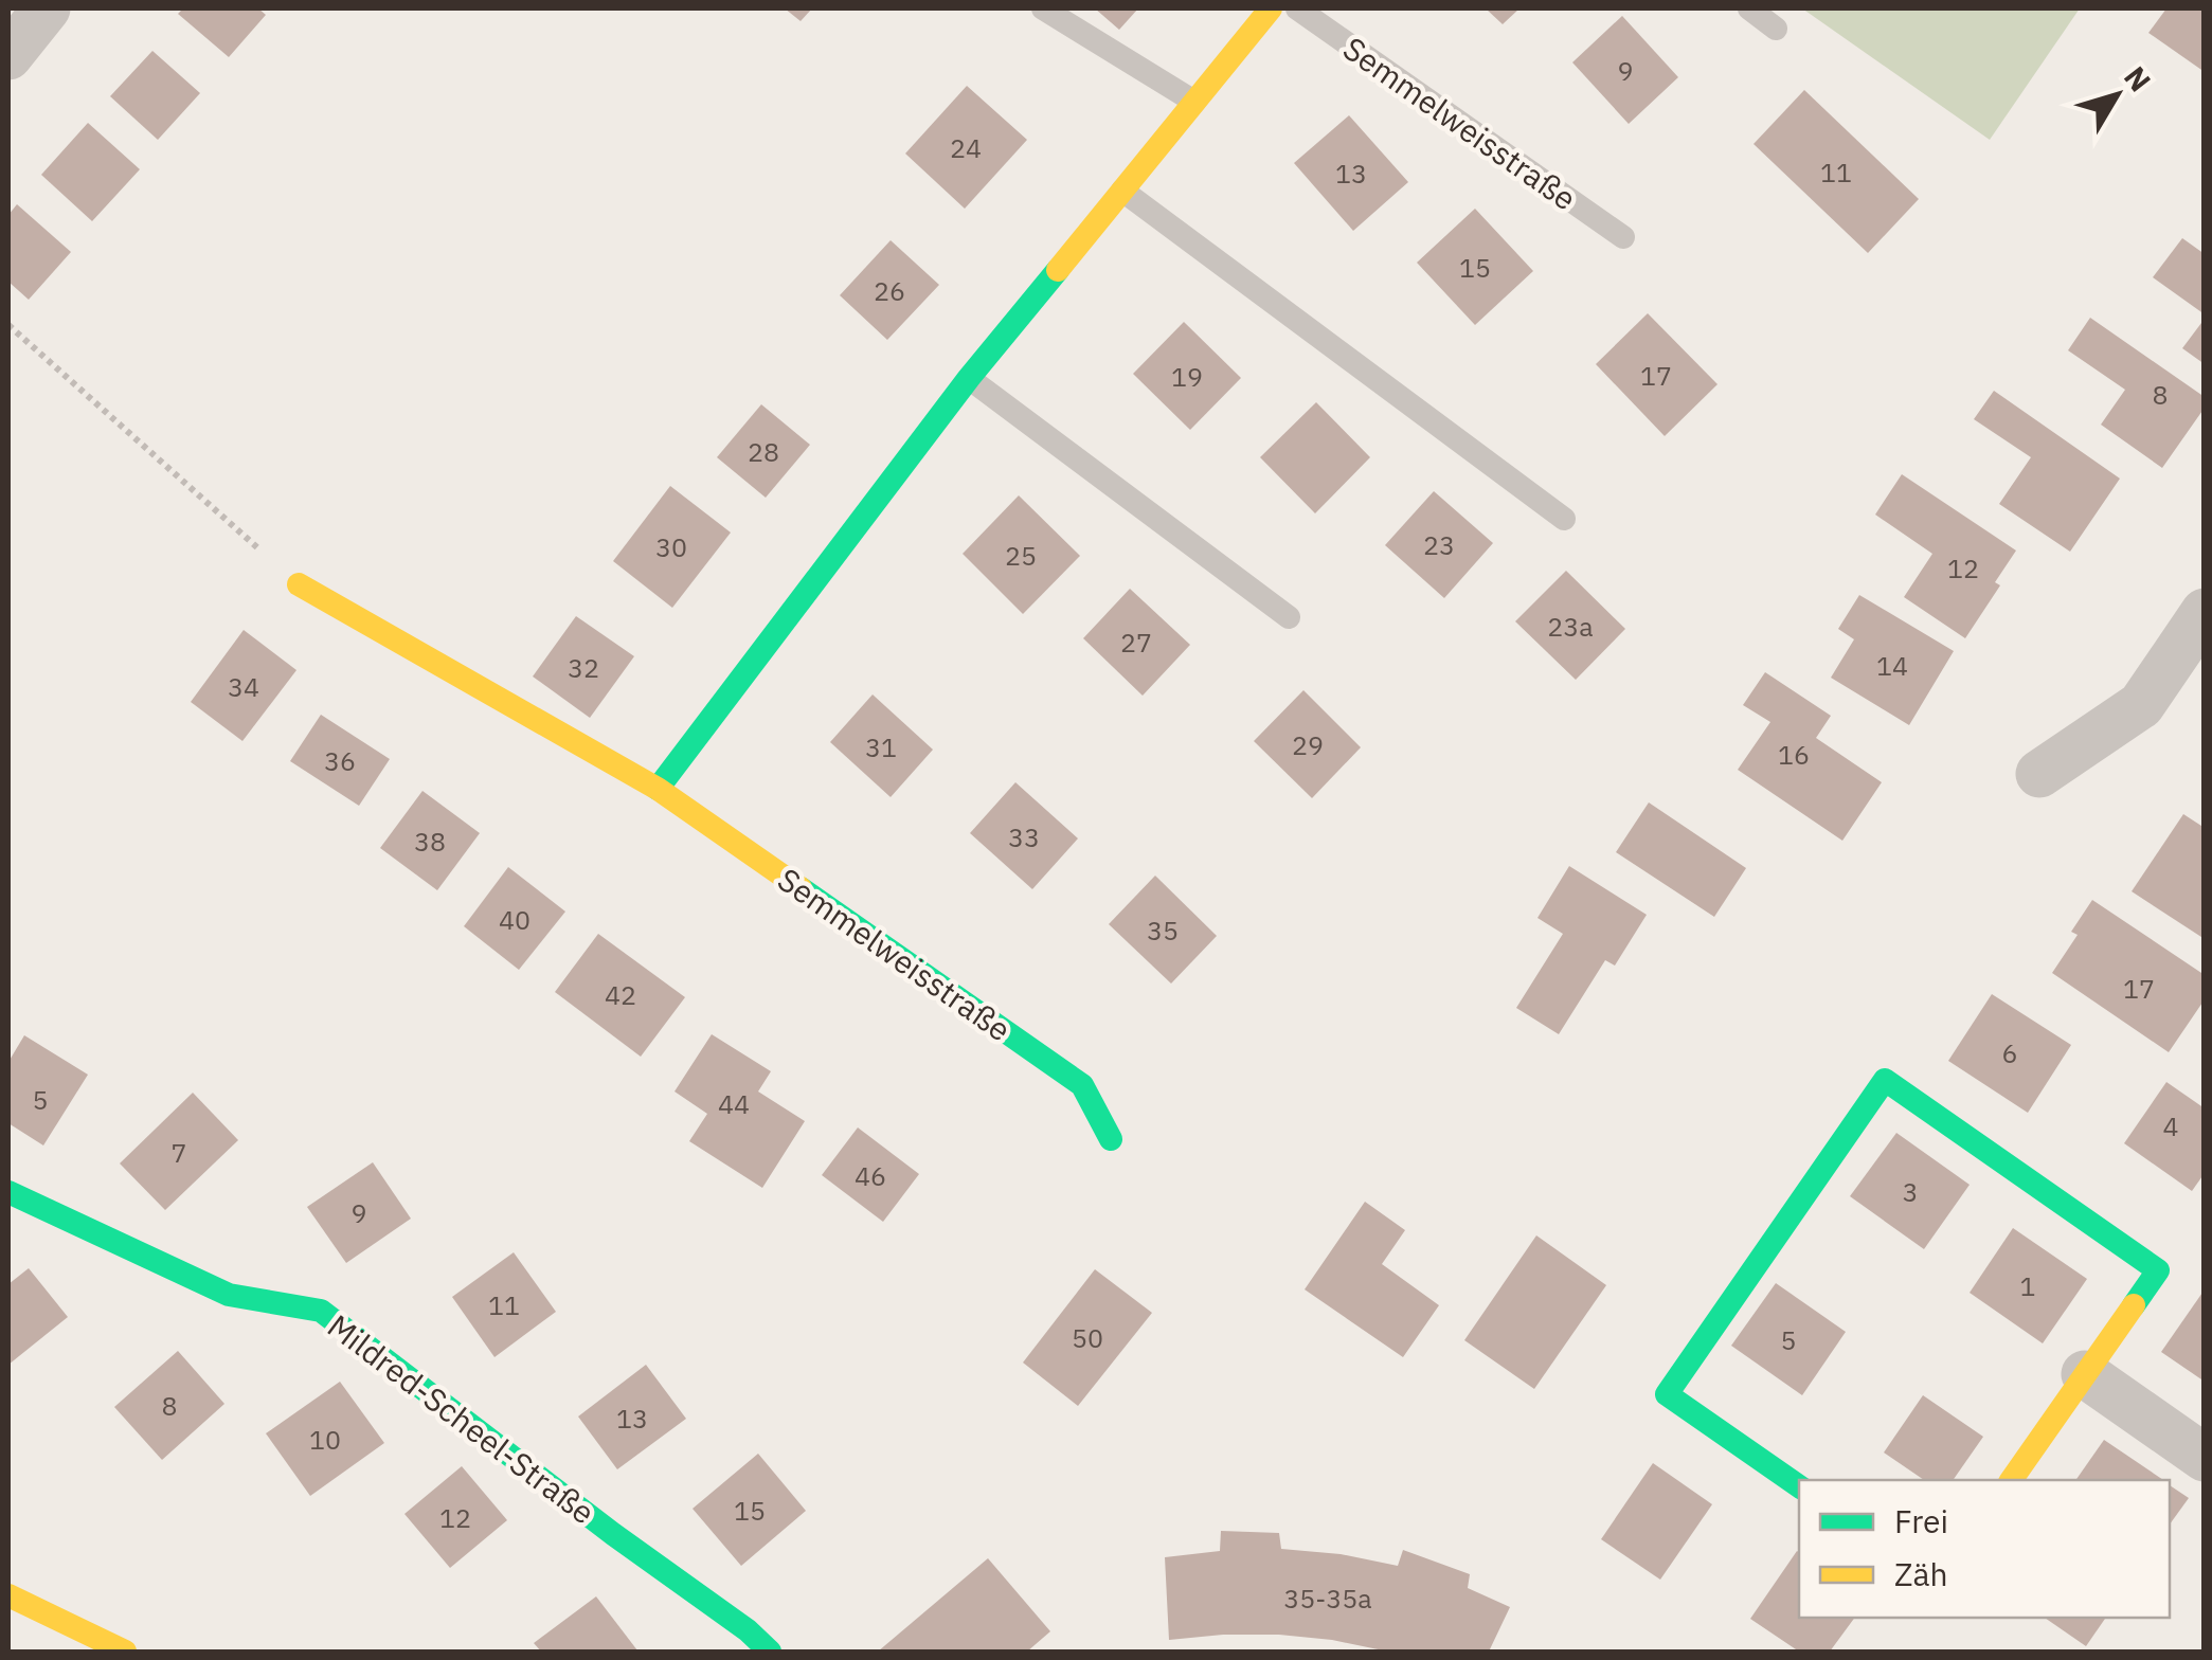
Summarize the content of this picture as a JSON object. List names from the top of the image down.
{
  "streets": {
    "street": ["Semmelweisstraße", "Mildred-Scheel-Straße"]
  },
  "house_numbers": [
    "9",
    "24",
    "11",
    "13",
    "15",
    "26",
    "17",
    "19",
    "8",
    "28",
    "23",
    "30",
    "25",
    "12",
    "23a",
    "27",
    "14",
    "32",
    "34",
    "29",
    "31",
    "16",
    "36",
    "33",
    "38",
    "40",
    "35",
    "17",
    "42",
    "6",
    "5",
    "44",
    "4",
    "7",
    "46",
    "3",
    "9",
    "1",
    "11",
    "50",
    "5",
    "8",
    "13",
    "10",
    "15",
    "12",
    "35-35a"
  ],
  "legend": ["Frei", "Zäh"],
  "north": "top right"
}
